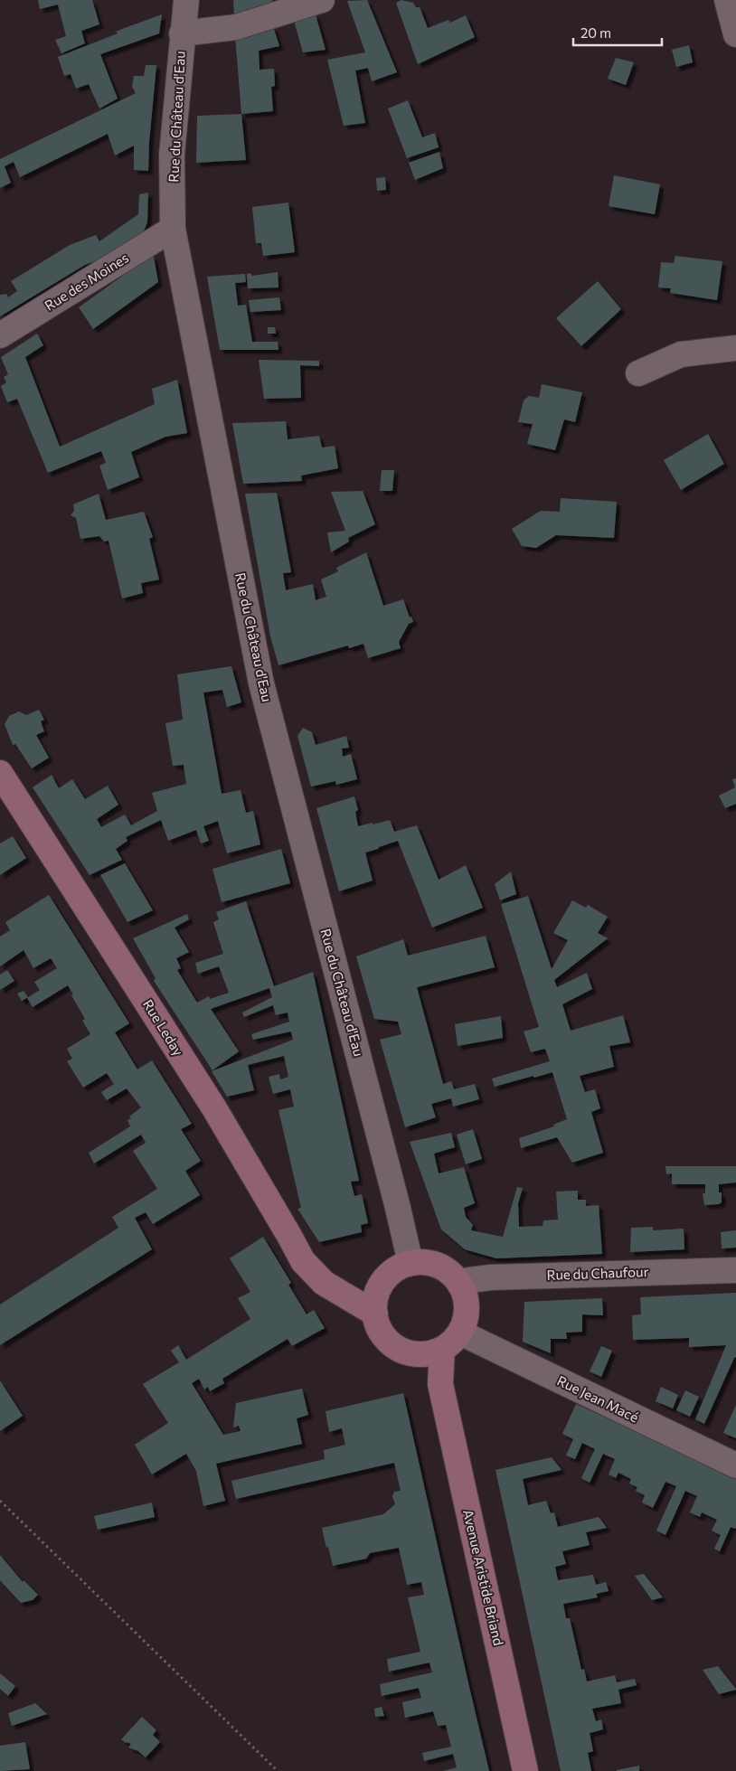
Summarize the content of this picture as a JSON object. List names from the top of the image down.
{
  "streets": {
    "main road": ["Rue Leday", "Avenue Aristide Briand"],
    "street": [
      "Rue du Château d'Eau",
      "Rue des Moines",
      "Rue du Chaufour",
      "Rue Jean Macé"
    ]
  },
  "crossings": [
    ["Rue du Château d'Eau", "Rue des Moines"],
    ["Rue du Château d'Eau", "Rue Leday"],
    ["Rue du Château d'Eau", "Rue du Chaufour"],
    ["Rue du Château d'Eau", "Rue Jean Macé"],
    ["Rue du Château d'Eau", "Avenue Aristide Briand"],
    ["Rue Leday", "Rue du Chaufour"],
    ["Rue Leday", "Rue Jean Macé"],
    ["Rue Leday", "Avenue Aristide Briand"],
    ["Rue du Chaufour", "Rue Jean Macé"],
    ["Rue du Chaufour", "Avenue Aristide Briand"],
    ["Rue Jean Macé", "Avenue Aristide Briand"]
  ],
  "scale_bar": "20 m"
}
